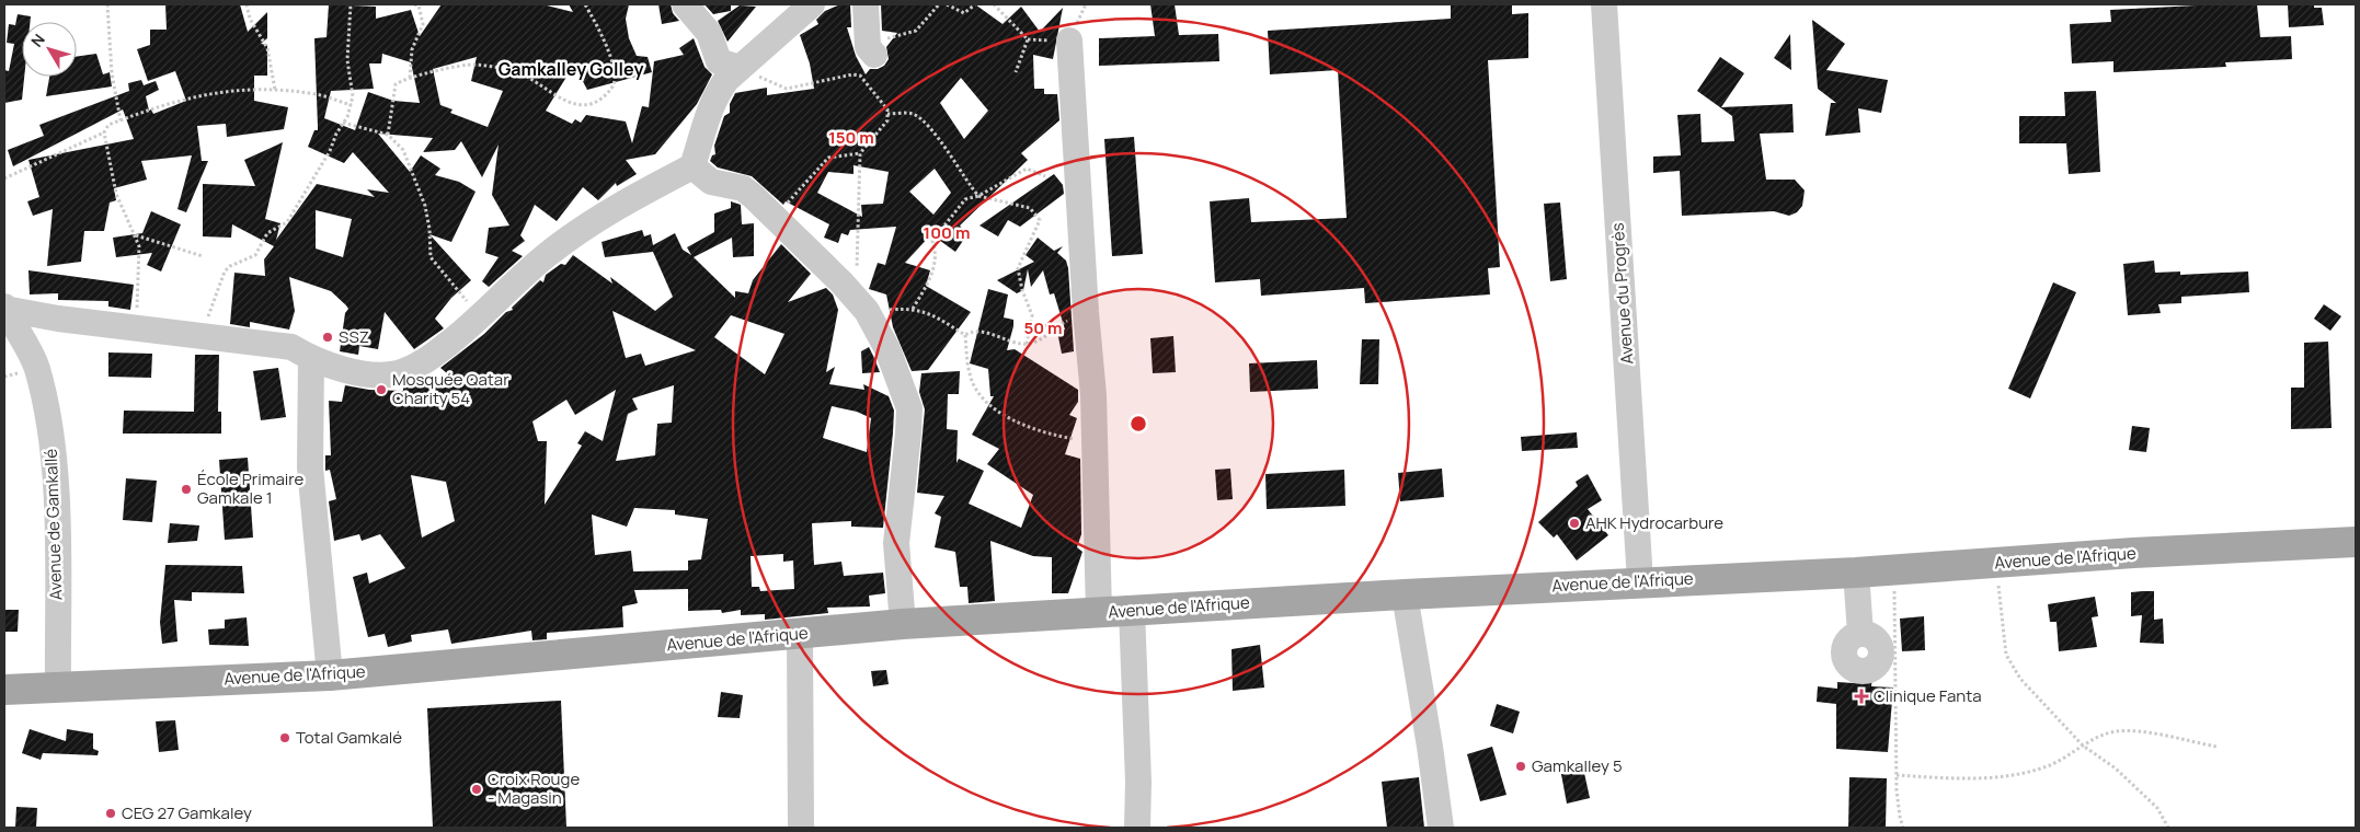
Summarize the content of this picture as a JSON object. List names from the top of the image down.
{
  "streets": {
    "main road": ["Avenue de l'Afrique"],
    "street": ["Avenue du Progrès", "Avenue de Gamkallé"]
  },
  "crossings": [
    ["Avenue du Progrès", "Avenue de l'Afrique"],
    ["Avenue de Gamkallé", "Avenue de l'Afrique"]
  ],
  "districts": ["Gamkalley Golley"],
  "places": {
    "other": [
      "SSZ",
      "Mosquée Qatar Charity 54",
      "École Primaire Gamkale 1",
      "AHK Hydrocarbure",
      "Total Gamkalé",
      "Gamkalley 5",
      "Croix Rouge - Magasin",
      "CEG 27 Gamkaley"
    ],
    "health": ["Clinique Fanta"]
  },
  "north": "top left",
  "rings": ["150 m", "100 m", "50 m"]
}
